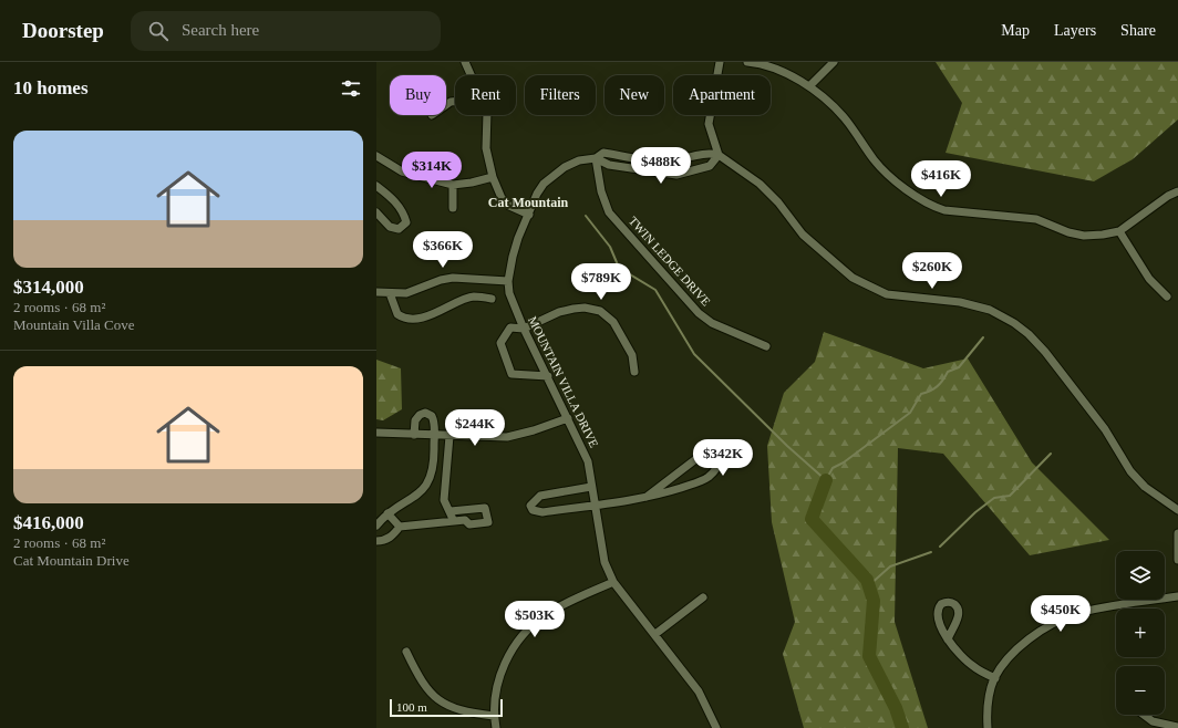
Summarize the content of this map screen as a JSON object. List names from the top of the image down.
{
  "streets": {
    "street": ["TWIN LEDGE DRIVE", "MOUNTAIN VILLA DRIVE"]
  },
  "crossings": [
    ["TWIN LEDGE DRIVE", "MOUNTAIN VILLA DRIVE"]
  ],
  "districts": ["Cat Mountain"],
  "scale_bar": "100 m",
  "page": {
    "header": "Doorstep",
    "search": "Search here",
    "nav": ["Map", "Layers", "Share"],
    "heading": "10 homes",
    "chip": [
      "Buy",
      "Rent",
      "Filters",
      "New",
      "Apartment"
    ],
    "list": [
      {
        "name": "$314,000",
        "note": "2 rooms · 68 m² · Mountain Villa Cove"
      },
      {
        "name": "$416,000",
        "note": "2 rooms · 68 m² · Cat Mountain Drive"
      }
    ],
    "price": [
      "$488K",
      "$314K",
      "$416K",
      "$366K",
      "$260K",
      "$789K",
      "$244K",
      "$342K",
      "$450K",
      "$503K"
    ],
    "map_buttons": ["+", "−"],
    "scale": "100 m"
  }
}
